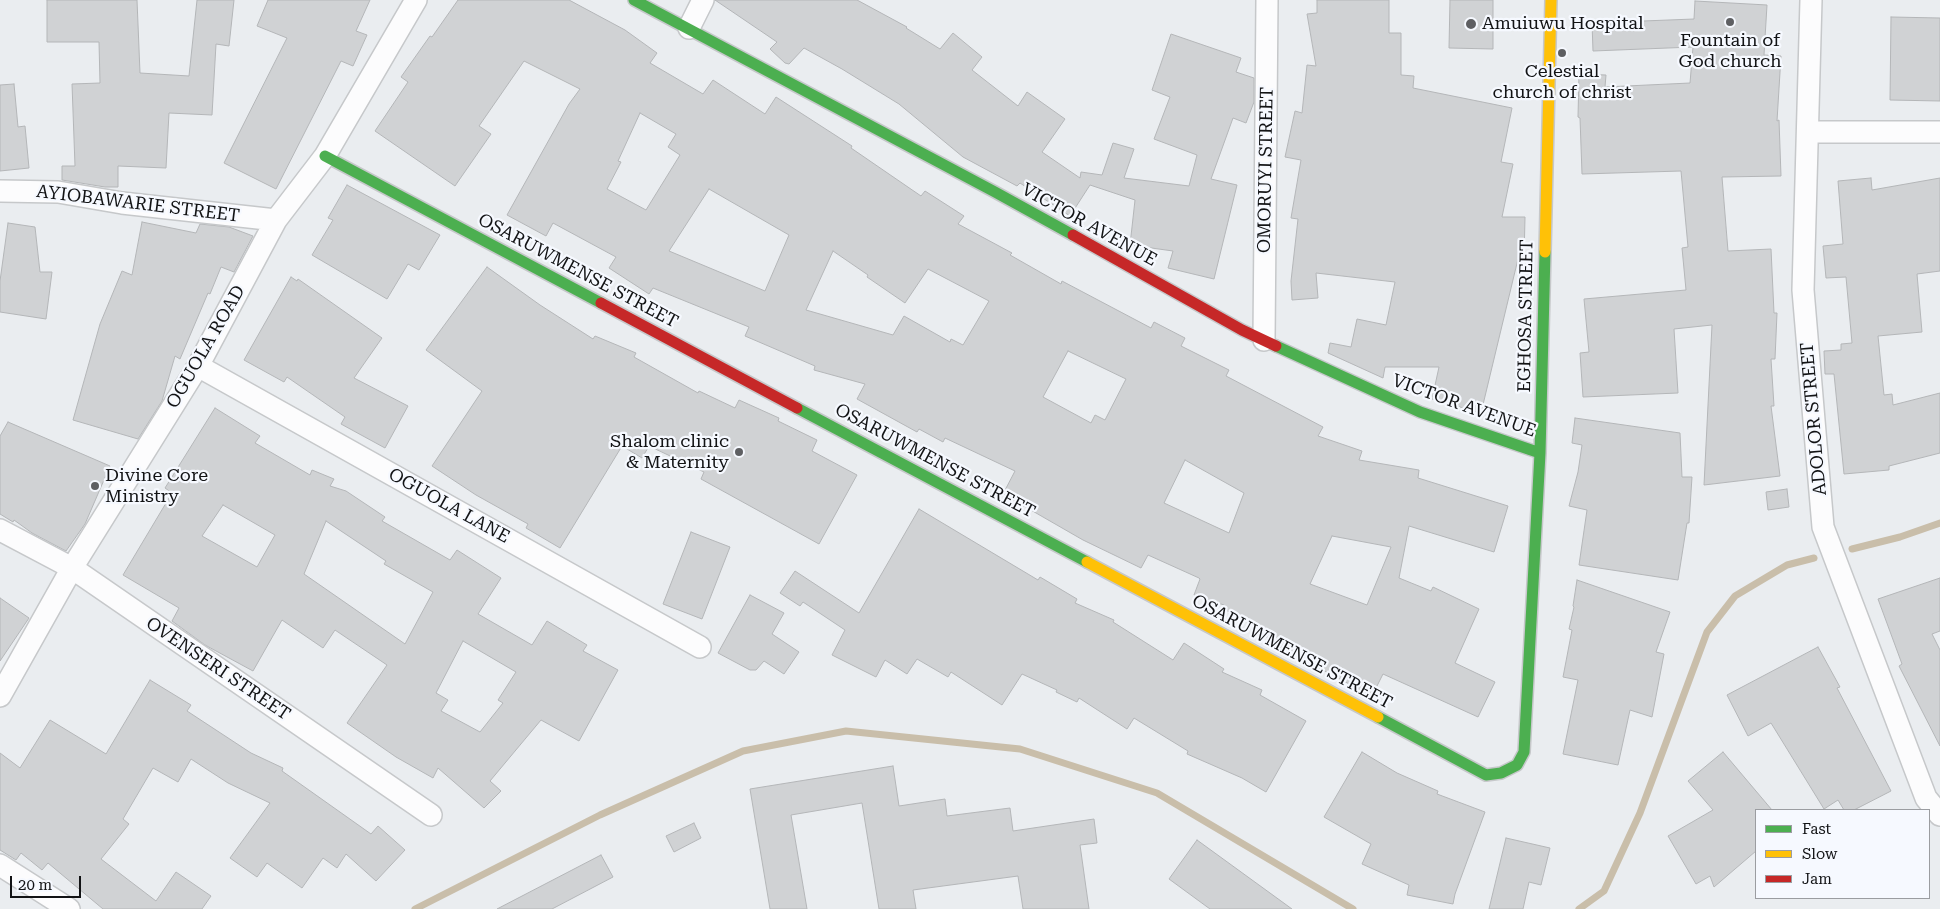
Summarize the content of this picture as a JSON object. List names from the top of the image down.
{
  "streets": {
    "street": [
      "OMORUYI STREET",
      "AYIOBAWARIE STREET",
      "VICTOR AVENUE",
      "OSARUWMENSE STREET",
      "EGHOSA STREET",
      "OGUOLA ROAD",
      "ADOLOR STREET",
      "OGUOLA LANE",
      "OVENSERI STREET"
    ]
  },
  "crossings": [
    ["OMORUYI STREET", "VICTOR AVENUE"],
    ["AYIOBAWARIE STREET", "OGUOLA ROAD"],
    ["VICTOR AVENUE", "EGHOSA STREET"],
    ["OSARUWMENSE STREET", "EGHOSA STREET"],
    ["OSARUWMENSE STREET", "OGUOLA ROAD"],
    ["OGUOLA ROAD", "OGUOLA LANE"],
    ["OGUOLA ROAD", "OVENSERI STREET"]
  ],
  "places": [
    "Fountain of God church",
    "Amuiuwu Hospital",
    "Celestial church of christ",
    "Shalom clinic & Maternity",
    "Divine Core Ministry"
  ],
  "legend": ["Fast", "Slow", "Jam"],
  "scale_bar": "20 m"
}
